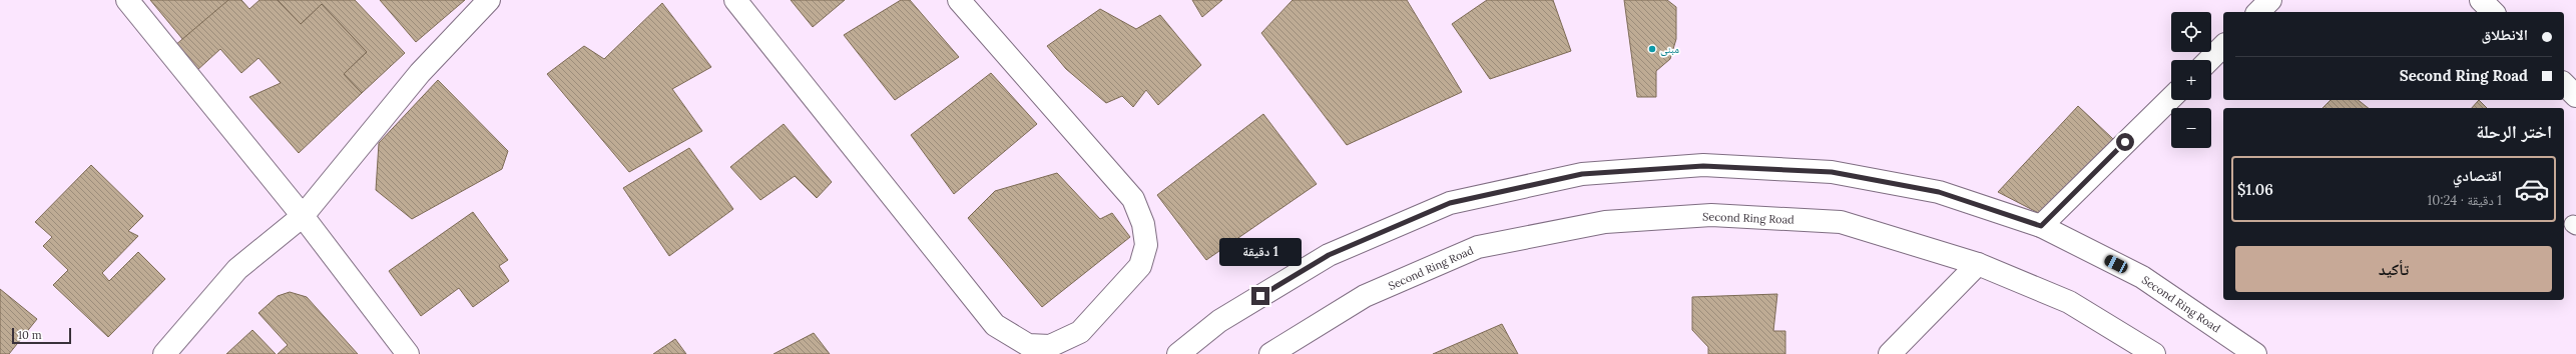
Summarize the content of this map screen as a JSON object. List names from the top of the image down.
{
  "streets": {
    "street": ["Second Ring Road"]
  },
  "places": ["مبنى"],
  "scale_bar": "10 m",
  "page": {
    "map_buttons": ["+", "−"],
    "banner": ["الانطلاق", "Second Ring Road"],
    "heading": "اختر الرحلة",
    "list": [
      {
        "name": "اقتصادي",
        "note": "1 دقيقة · 10:24",
        "value": "$1.06"
      }
    ],
    "bubble": "1 دقيقة",
    "buttons": "تأكيد",
    "scale": "10 m"
  }
}
